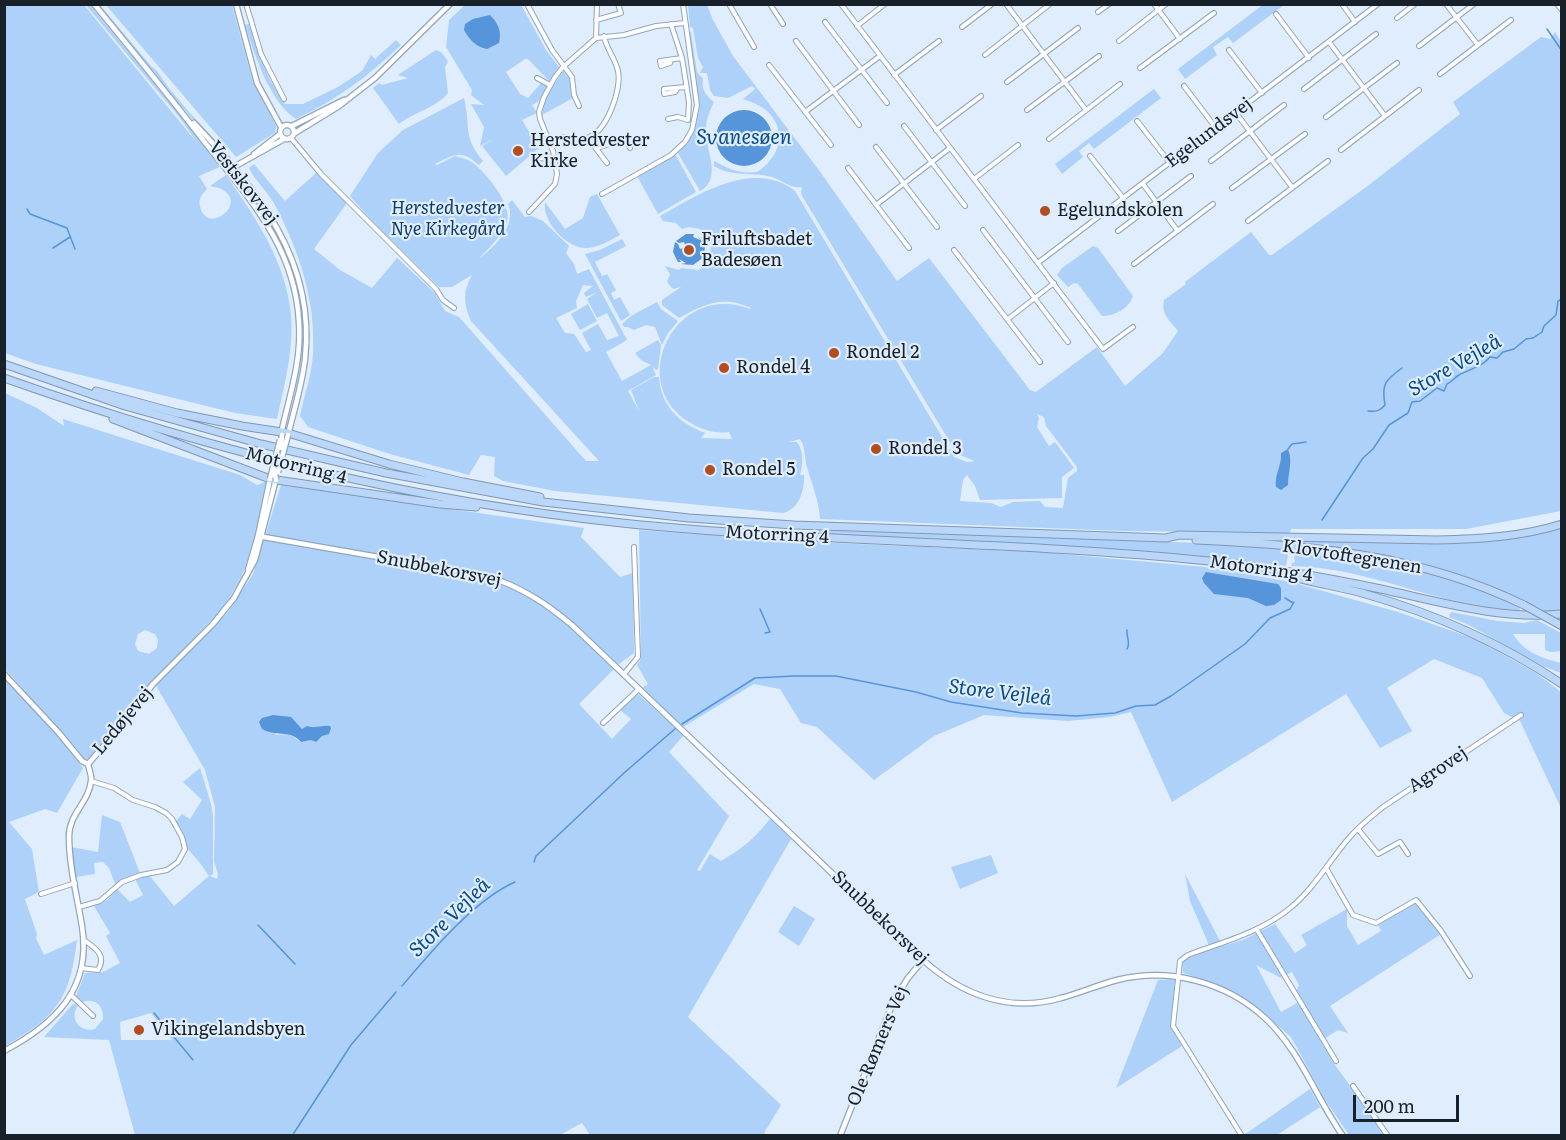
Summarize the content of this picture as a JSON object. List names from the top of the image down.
{
  "streets": {
    "highway": ["Motorring 4", "Klovtoftegrenen"],
    "street": [
      "Egelundsvej",
      "Vestskovvej",
      "Snubbekorsvej",
      "Ledøjevej",
      "Agrovej",
      "Ole Rømers Vej"
    ]
  },
  "crossings": [
    ["Vestskovvej", "Ledøjevej"],
    ["Motorring 4", "Klovtoftegrenen"],
    ["Snubbekorsvej", "Ledøjevej"],
    ["Snubbekorsvej", "Agrovej"],
    ["Snubbekorsvej", "Ole Rømers Vej"]
  ],
  "water": ["Svanesøen", "Store Vejleå"],
  "parks": ["Herstedvester Nye Kirkegård"],
  "places": [
    "Herstedvester Kirke",
    "Egelundskolen",
    "Friluftsbadet Badesøen",
    "Rondel 2",
    "Rondel 4",
    "Rondel 3",
    "Rondel 5",
    "Vikingelandsbyen"
  ],
  "scale_bar": "200 m"
}
